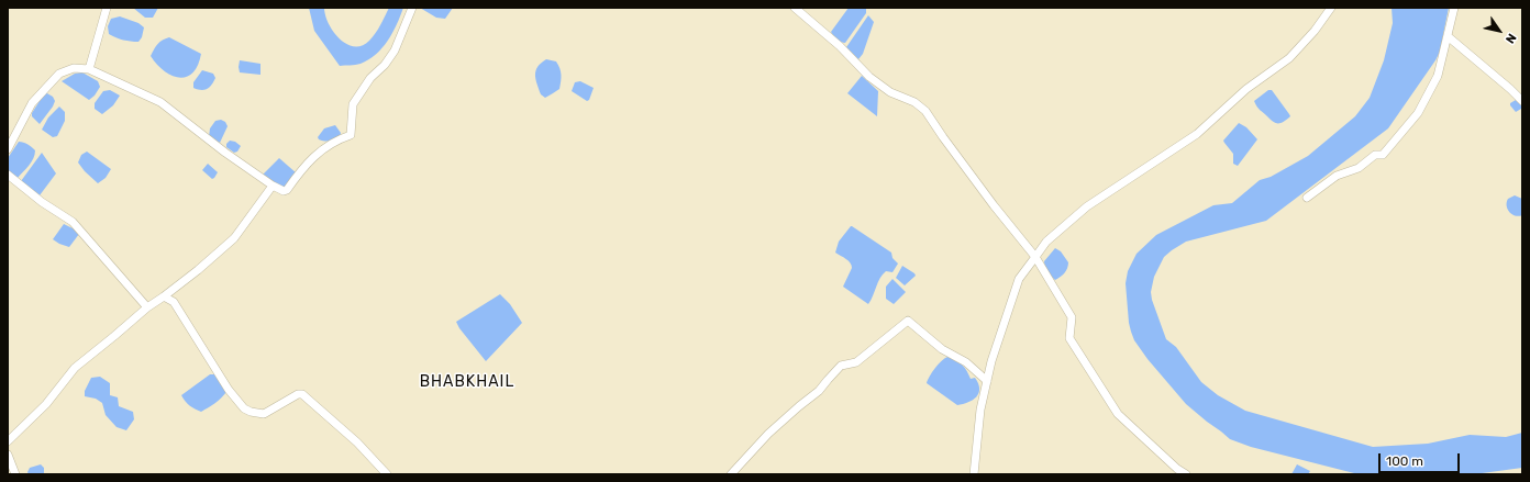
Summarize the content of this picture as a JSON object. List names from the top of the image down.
{
  "districts": ["BHABKHAIL"],
  "scale_bar": "100 m",
  "north": "bottom right"
}
